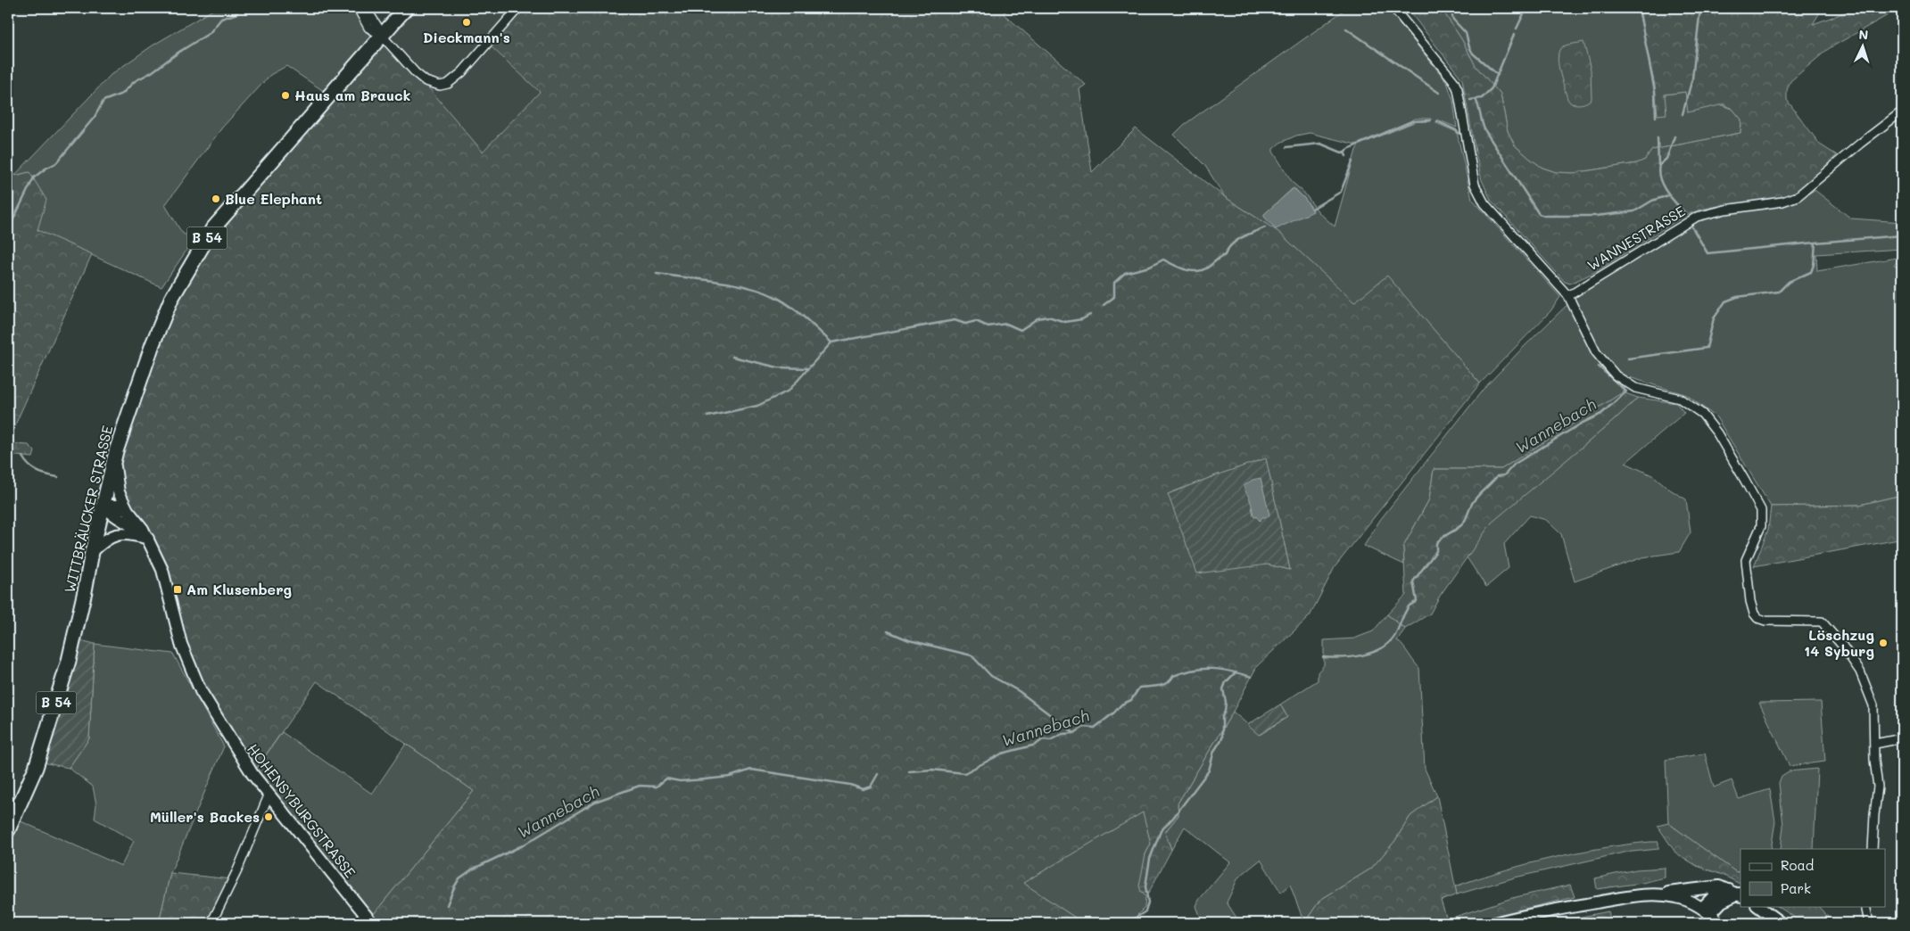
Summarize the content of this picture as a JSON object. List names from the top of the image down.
{
  "streets": {
    "main road": ["B 54", "WITTBRÄUCKER STRASSE", "HOHENSYBURGSTRASSE"],
    "street": ["WANNESTRASSE"]
  },
  "crossings": [
    ["B 54", "WITTBRÄUCKER STRASSE"],
    ["B 54", "HOHENSYBURGSTRASSE"],
    ["WITTBRÄUCKER STRASSE", "HOHENSYBURGSTRASSE"]
  ],
  "water": ["Wannebach"],
  "places": {
    "other": [
      "Dieckmann's",
      "Haus am Brauck",
      "Blue Elephant",
      "Löschzug 14 Syburg",
      "Müller's Backes"
    ],
    "transit": ["Am Klusenberg"]
  },
  "legend": ["Road", "Park"],
  "north": "top"
}
